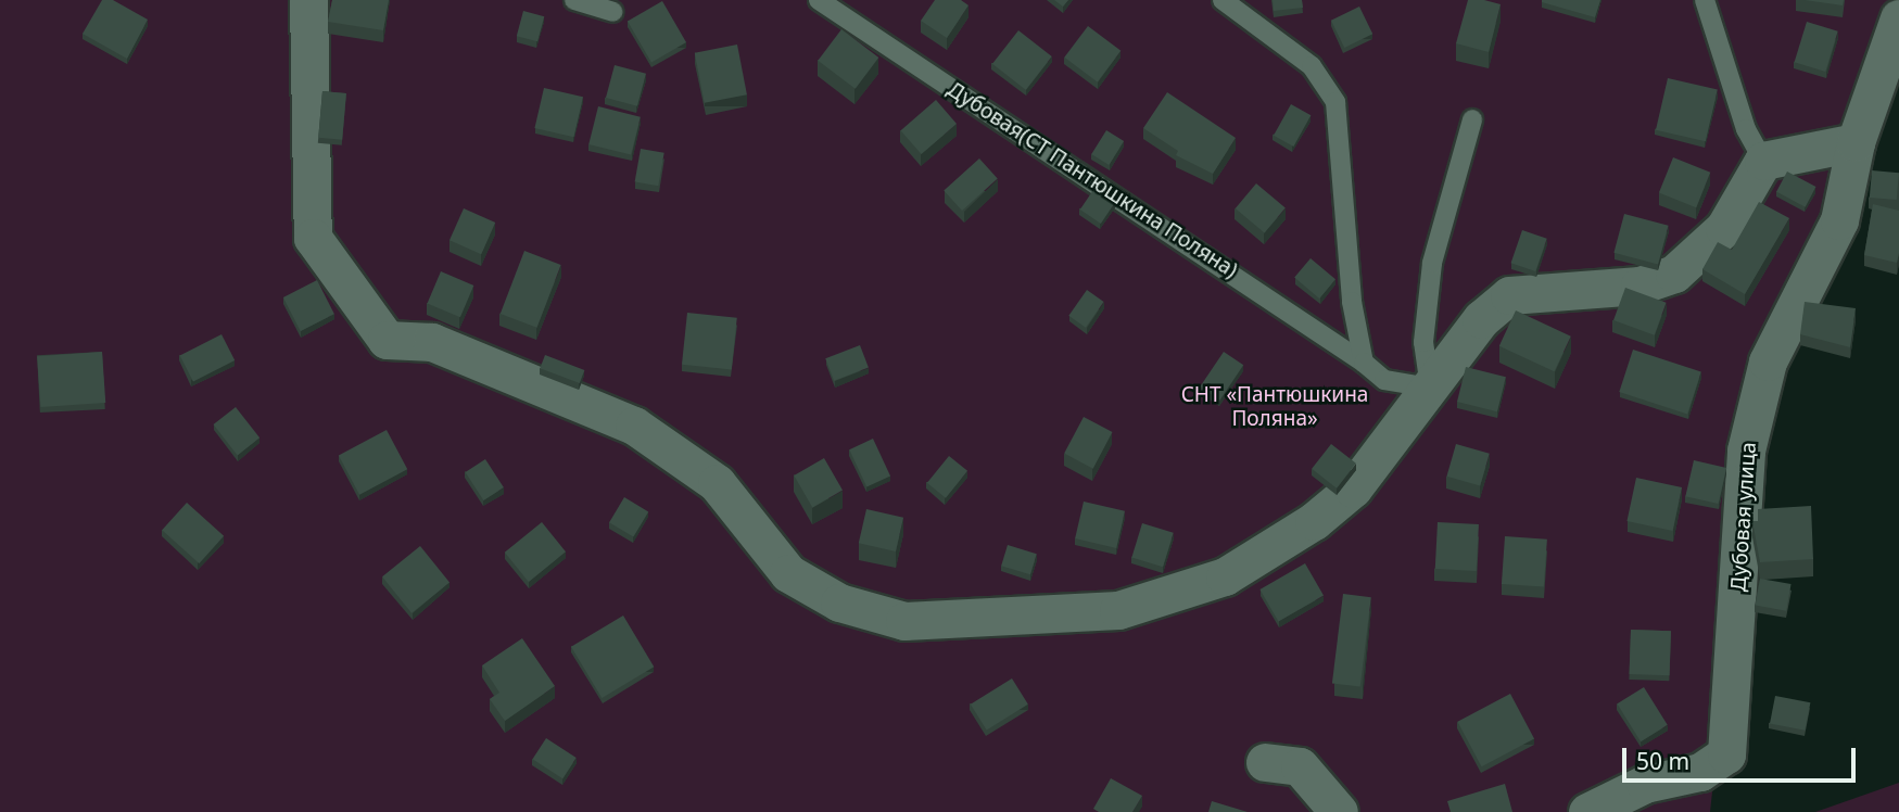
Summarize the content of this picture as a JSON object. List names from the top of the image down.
{
  "streets": {
    "street": ["Дубовая улица"],
    "lane": ["Дубовая(СТ Пантюшкина Поляна)"]
  },
  "parks": ["СНТ «Пантюшкина Поляна»"],
  "scale_bar": "50 m"
}
